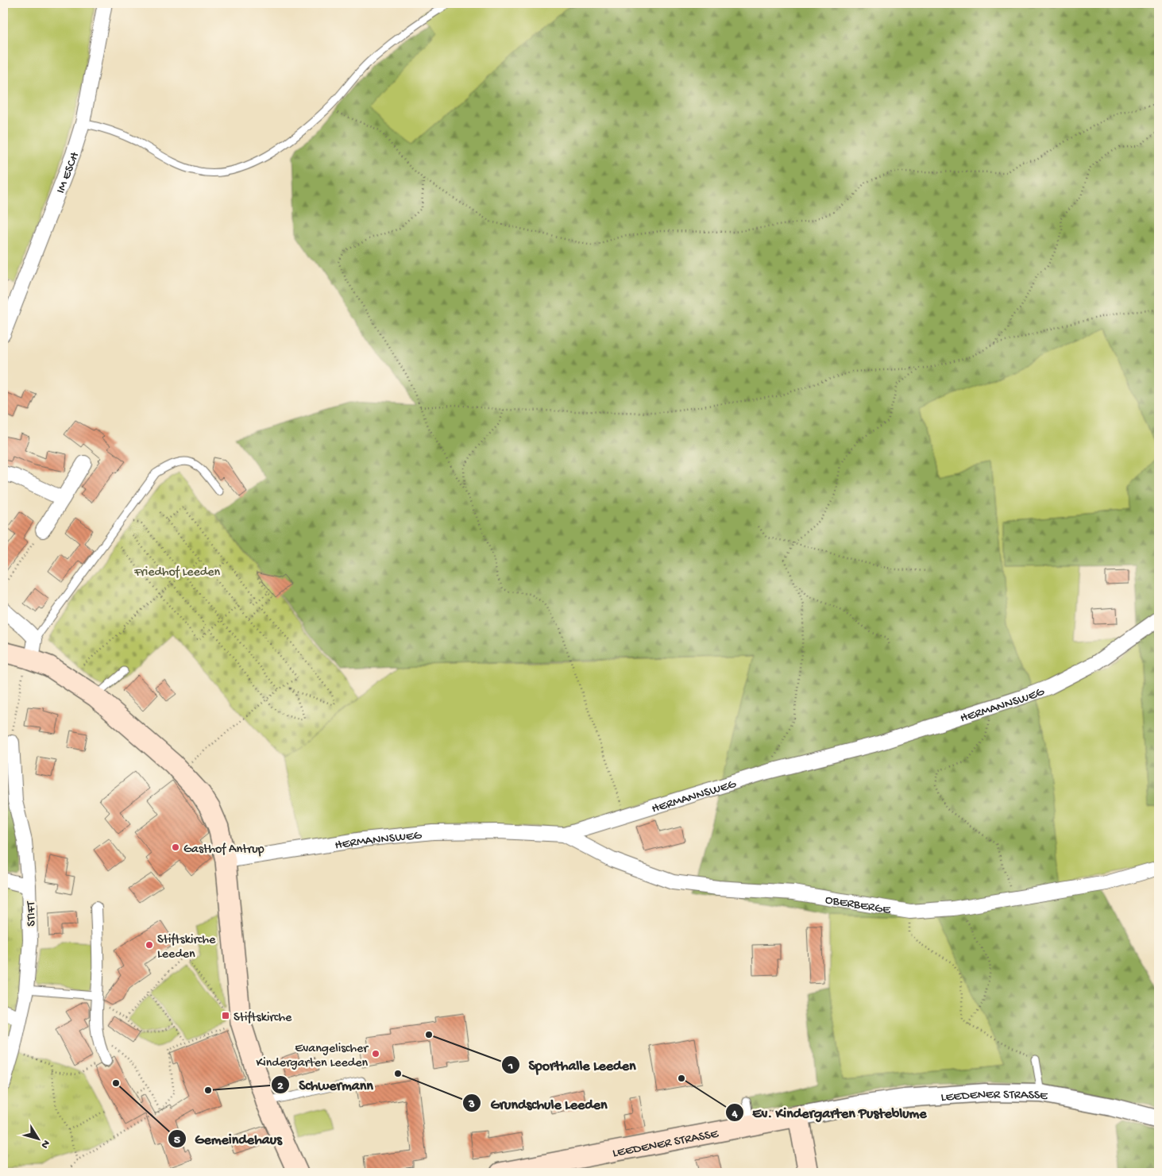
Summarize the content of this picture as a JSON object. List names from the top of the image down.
{
  "streets": {
    "main road": ["LEEDENER STRASSE"],
    "street": [
      "IM ESCH",
      "HERMANNSWEG",
      "OBERBERGE",
      "STIFT"
    ]
  },
  "crossings": [
    ["HERMANNSWEG", "OBERBERGE"]
  ],
  "parks": ["Friedhof Leeden"],
  "places": {
    "other": [
      "Gasthof Antrup",
      "Stiftskirche Leeden",
      "Sporthalle Leeden",
      "Evangelischer Kindergarten Leeden",
      "Grundschule Leeden",
      "Ev. Kindergarten Pusteblume",
      "Gemeindehaus",
      "Schwermann"
    ],
    "transit": ["Stiftskirche"]
  },
  "north": "bottom right"
}
